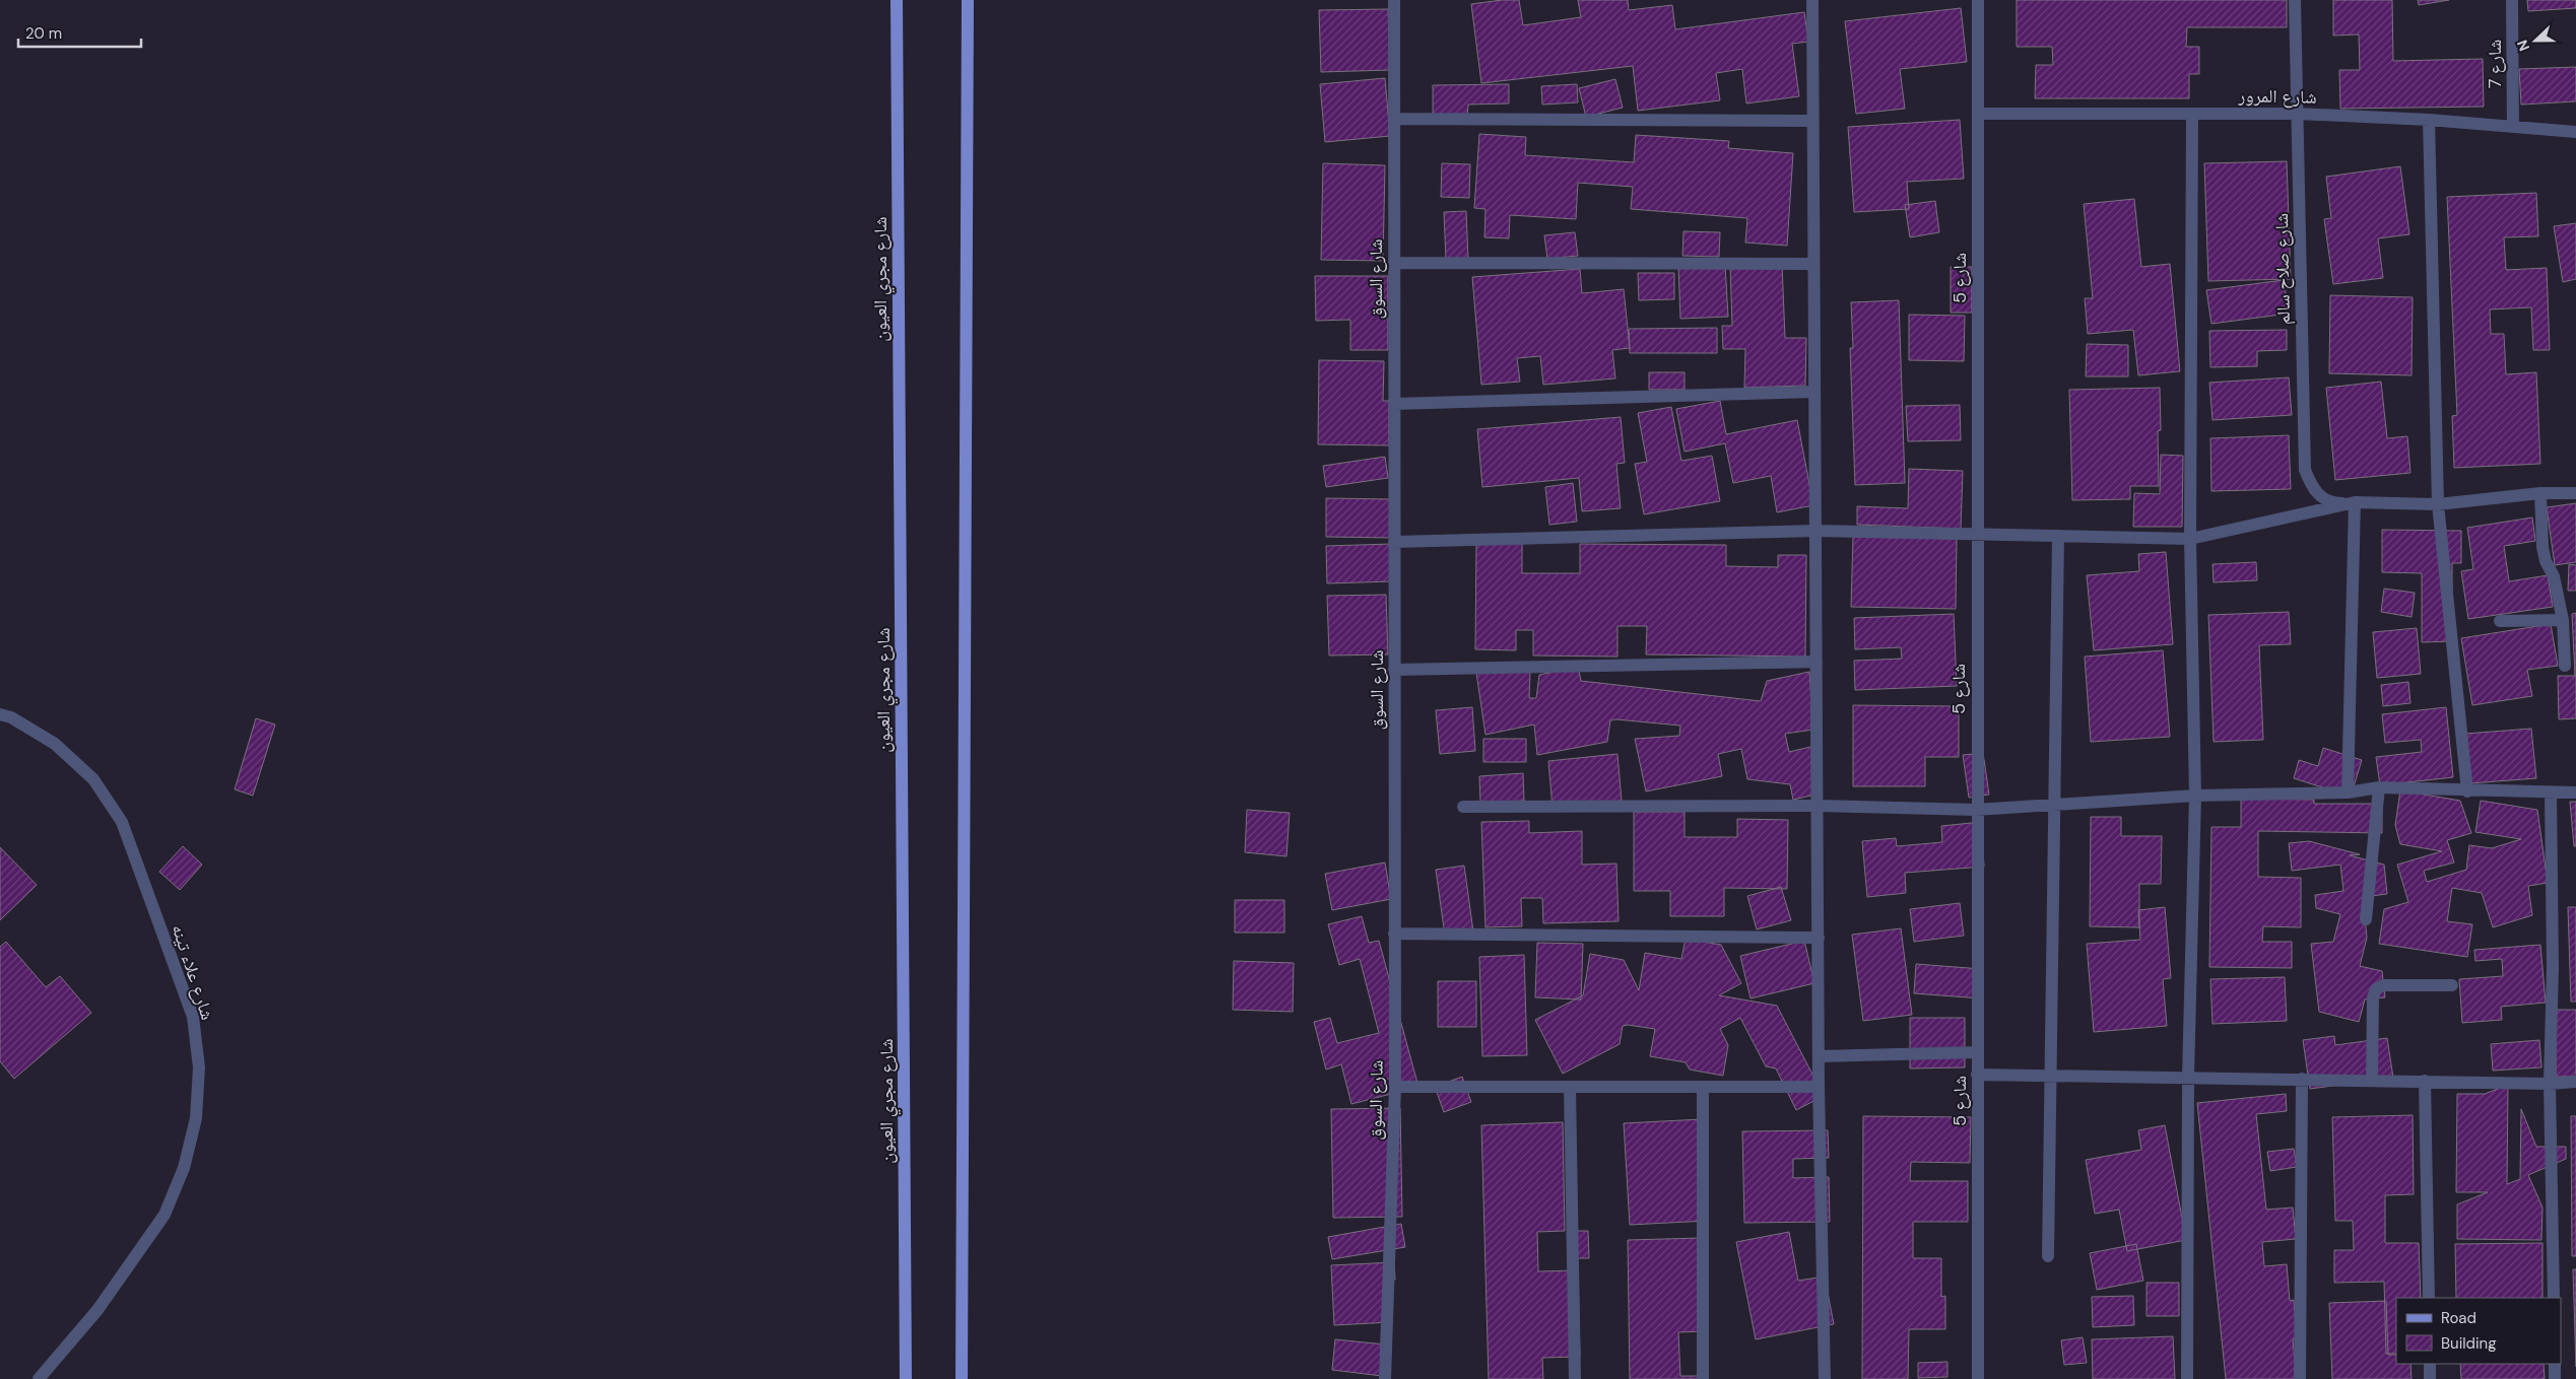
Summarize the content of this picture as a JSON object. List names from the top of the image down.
{
  "streets": {
    "main road": ["شارع مجري العيون"],
    "street": [
      "شارع 7",
      "شارع المرور",
      "شارع صلاح سالم",
      "شارع 5",
      "شارع السوق",
      "شارع علاء تينه"
    ]
  },
  "crossings": [
    ["شارع 7", "شارع المرور"],
    ["شارع المرور", "شارع صلاح سالم"],
    ["شارع المرور", "شارع 5"]
  ],
  "legend": ["Road", "Building"],
  "scale_bar": "20 m",
  "north": "left"
}
